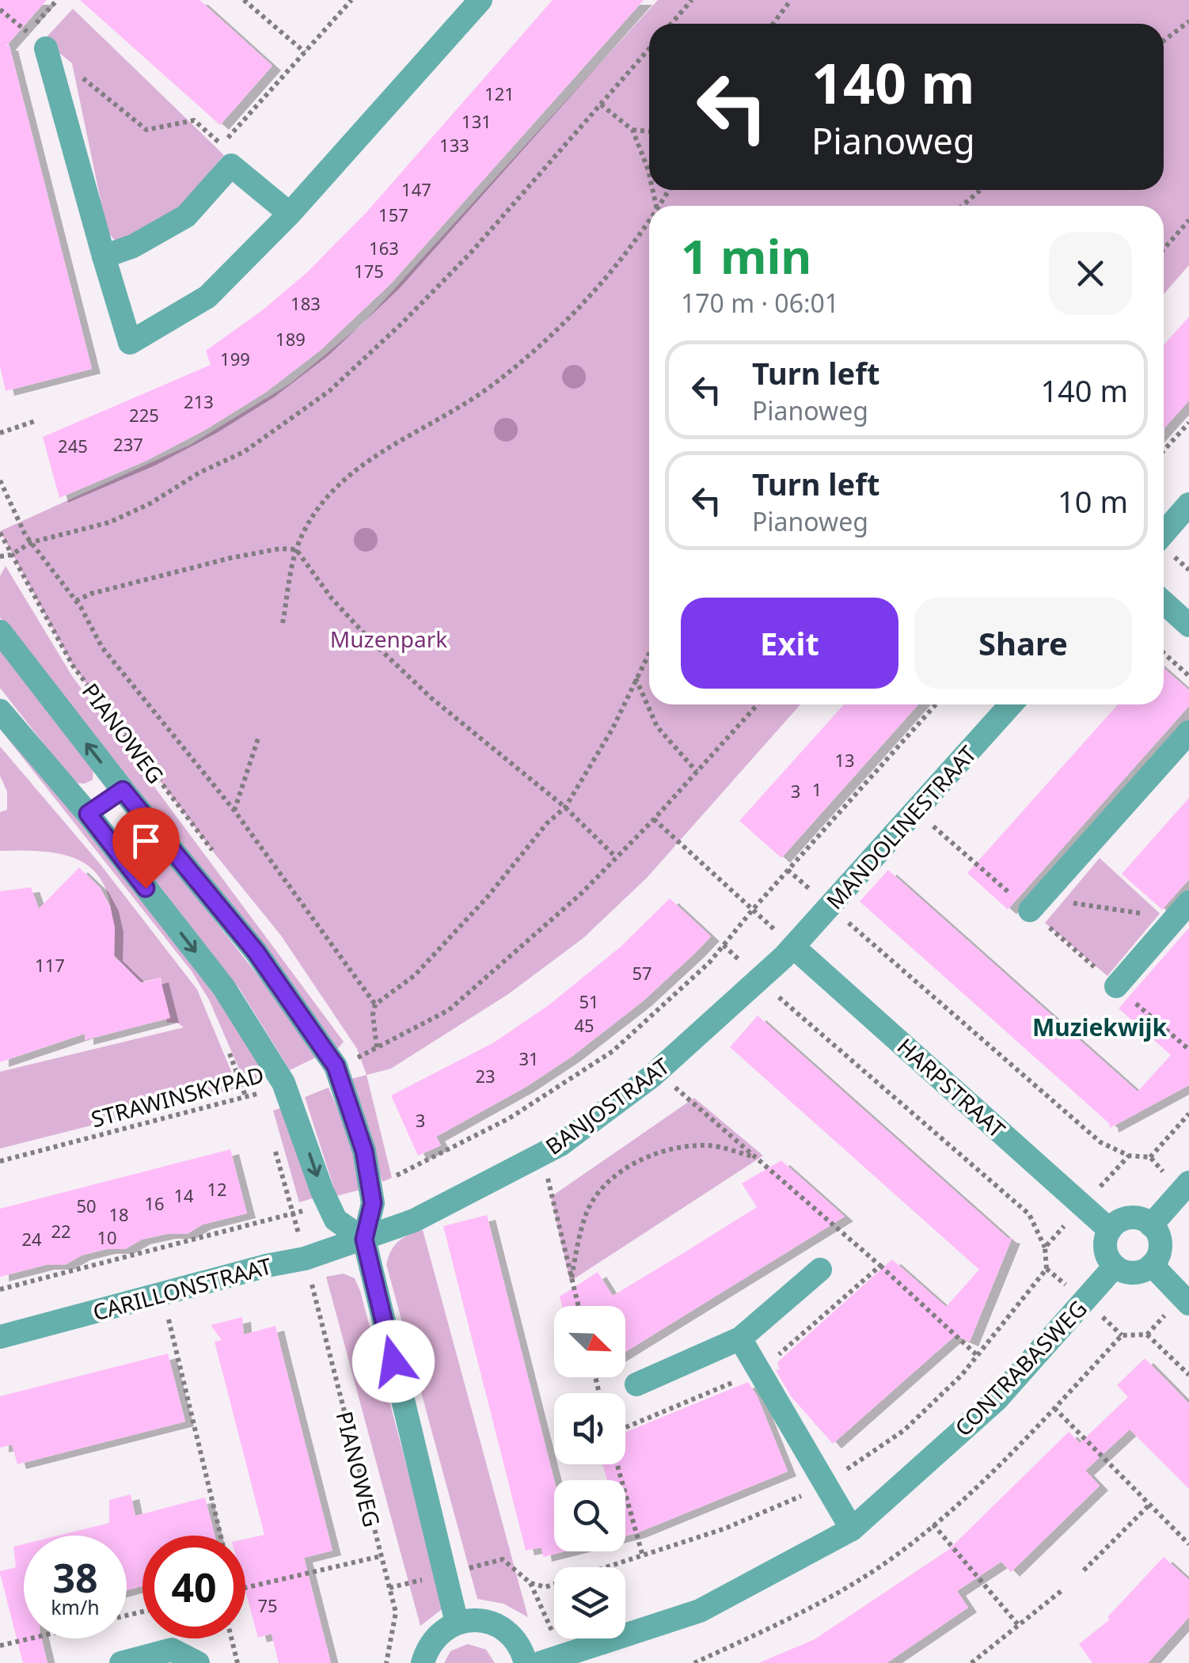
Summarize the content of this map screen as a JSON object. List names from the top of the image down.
{
  "streets": {
    "street": [
      "PIANOWEG",
      "MANDOLINESTRAAT",
      "HARPSTRAAT",
      "BANJOSTRAAT",
      "CARILLONSTRAAT",
      "CONTRABASWEG"
    ],
    "path": ["STRAWINSKYPAD"]
  },
  "crossings": [
    ["PIANOWEG", "BANJOSTRAAT"],
    ["PIANOWEG", "CARILLONSTRAAT"],
    ["MANDOLINESTRAAT", "HARPSTRAAT"],
    ["MANDOLINESTRAAT", "BANJOSTRAAT"],
    ["HARPSTRAAT", "BANJOSTRAAT"],
    ["HARPSTRAAT", "CONTRABASWEG"],
    ["BANJOSTRAAT", "CARILLONSTRAAT"]
  ],
  "districts": ["Muziekwijk"],
  "parks": ["Muzenpark"],
  "house_numbers": [
    "121",
    "131",
    "133",
    "147",
    "157",
    "163",
    "175",
    "183",
    "189",
    "199",
    "213",
    "225",
    "237",
    "245",
    "13",
    "1",
    "3",
    "117",
    "57",
    "51",
    "45",
    "31",
    "23",
    "3",
    "12",
    "14",
    "16",
    "50",
    "18",
    "22",
    "10",
    "24",
    "75"
  ],
  "north": "bottom right",
  "page": {
    "turn": ["140 m", "Pianoweg"],
    "heading": ["1 min", "170 m · 06:01"],
    "list": [
      {
        "name": "Turn left",
        "note": "Pianoweg",
        "value": "140 m"
      },
      {
        "name": "Turn left",
        "note": "Pianoweg",
        "value": "10 m"
      }
    ],
    "buttons": ["Exit", "Share"],
    "speed": "38 km/h",
    "limit": "40"
  }
}
